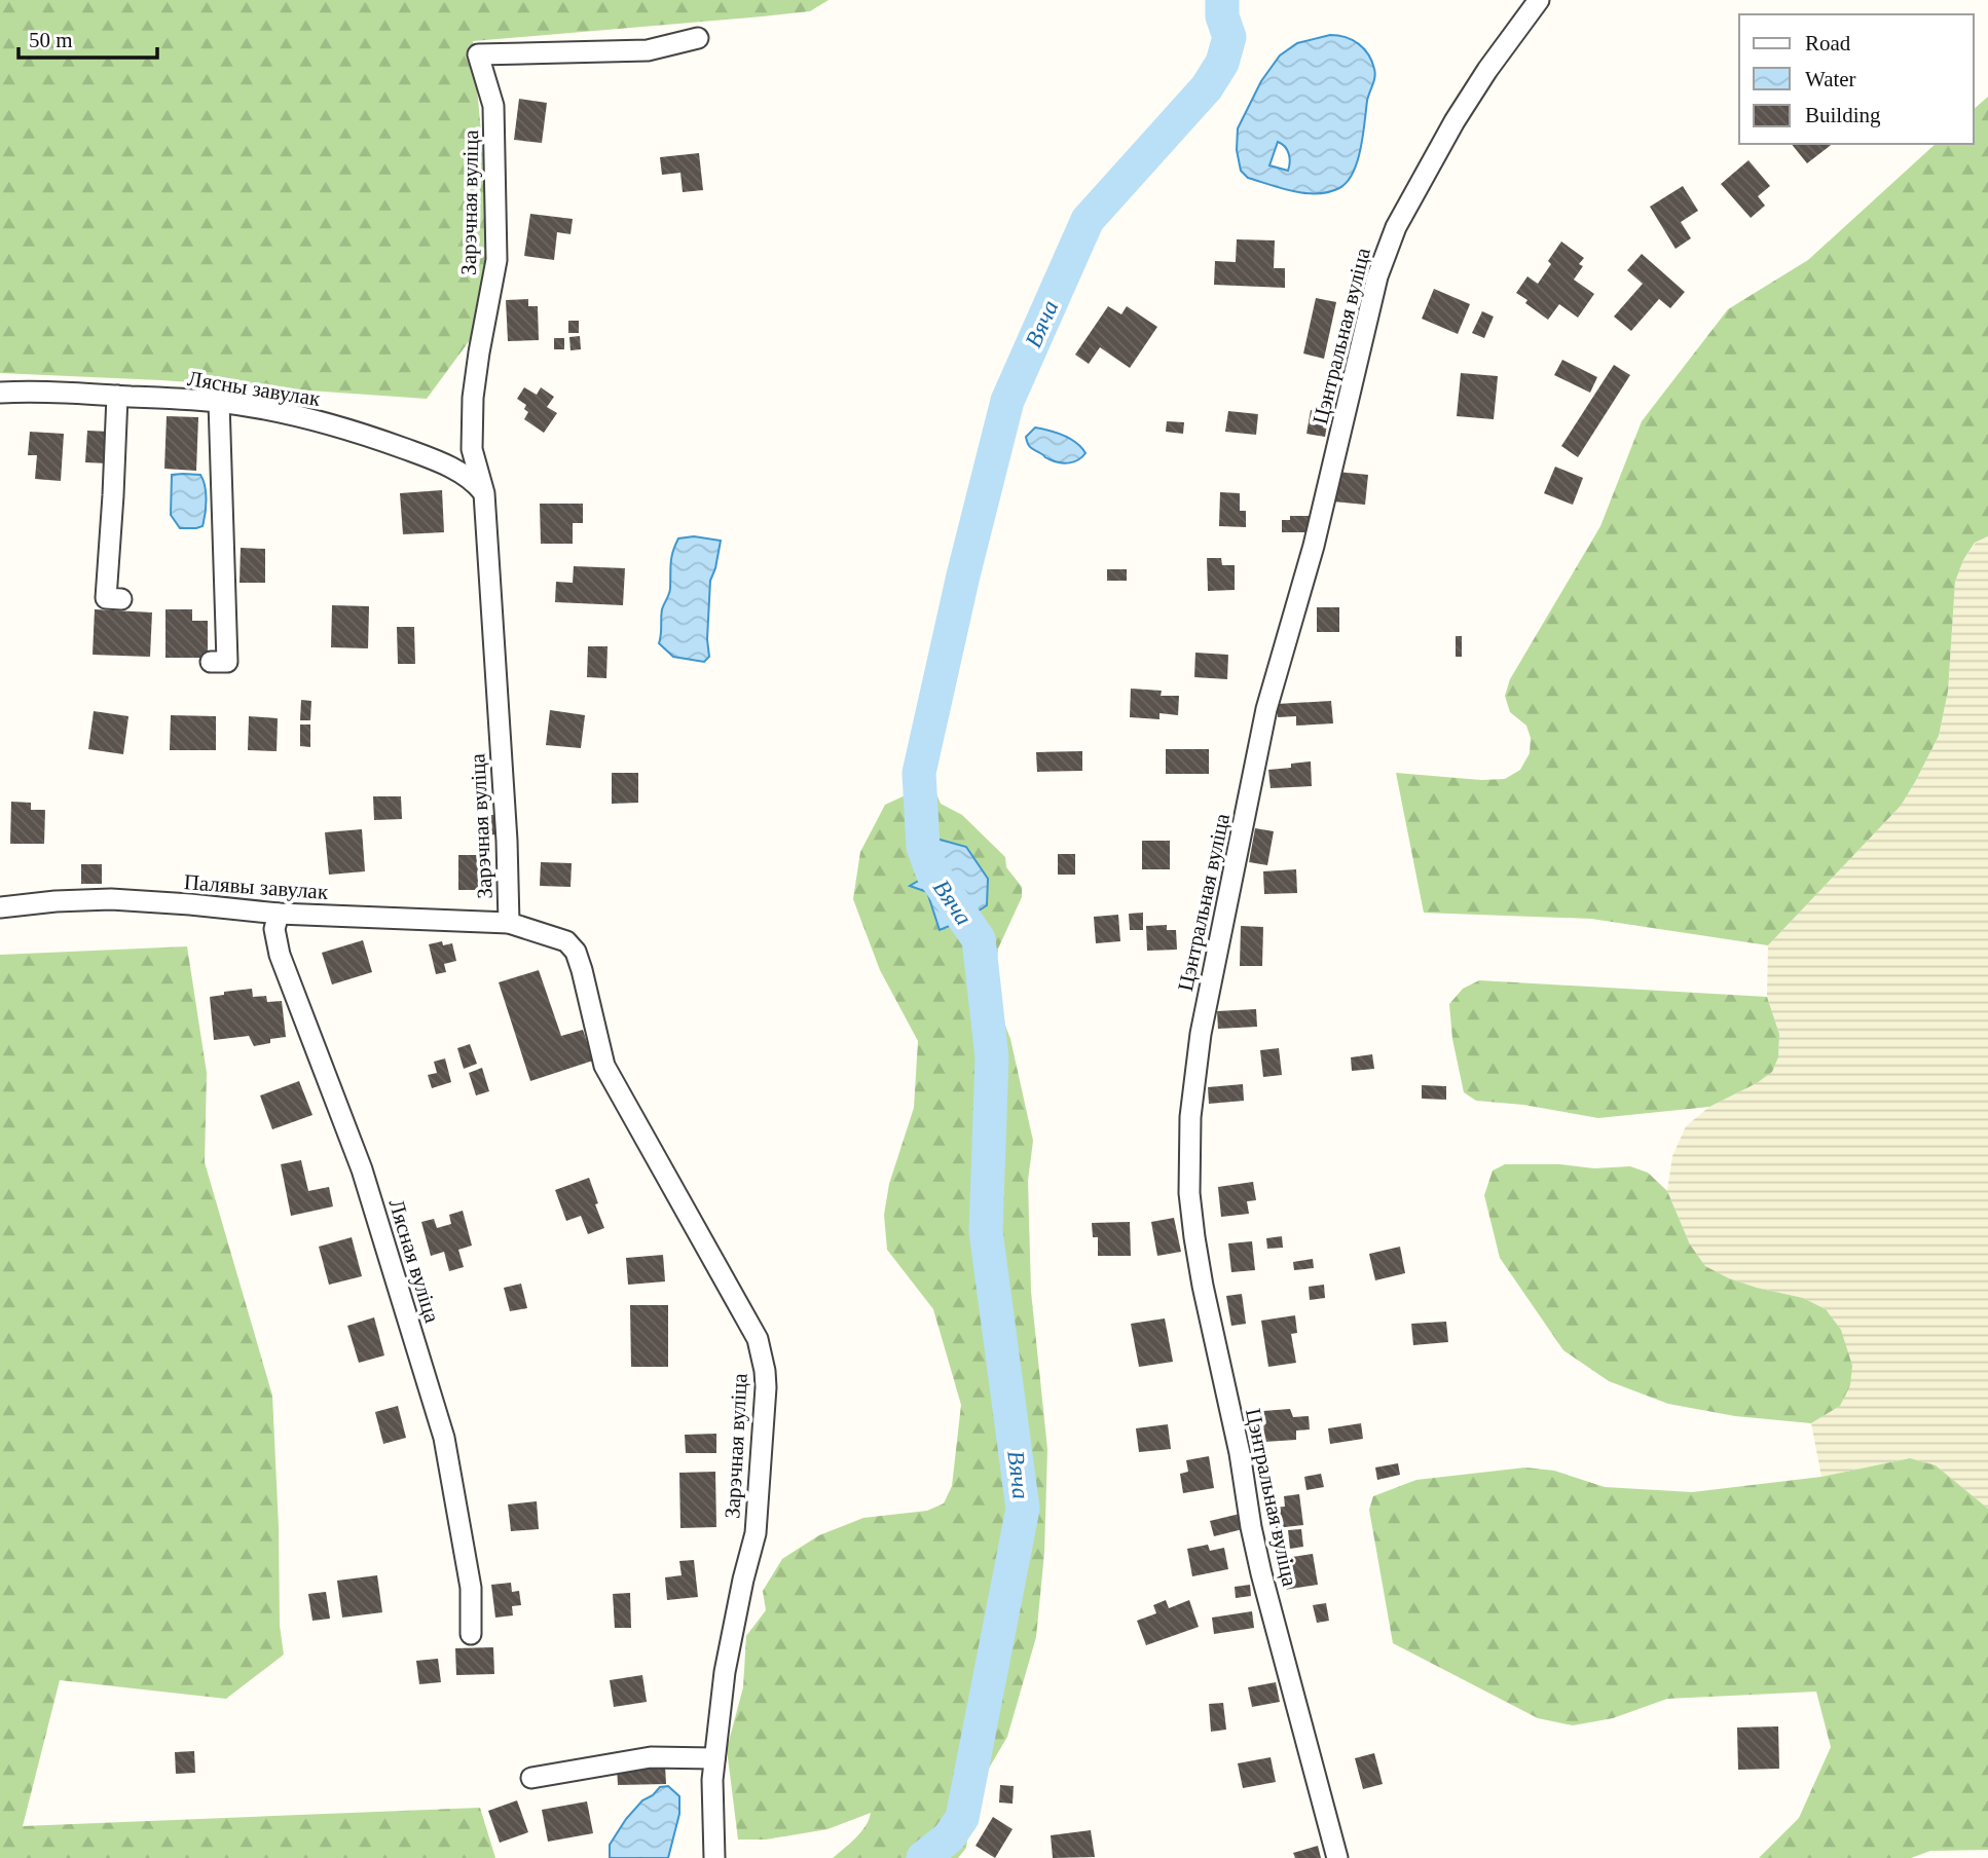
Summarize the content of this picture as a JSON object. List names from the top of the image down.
{
  "streets": {
    "street": [
      "Зарэчная вуліца",
      "Цэнтральная вуліца",
      "Лясны завулак",
      "Палявы завулак",
      "Лясная вуліца"
    ]
  },
  "crossings": [
    ["Зарэчная вуліца", "Лясны завулак"],
    ["Зарэчная вуліца", "Палявы завулак"],
    ["Палявы завулак", "Лясная вуліца"]
  ],
  "water": ["Вяча"],
  "legend": ["Road", "Water", "Building"],
  "scale_bar": "50 m"
}
